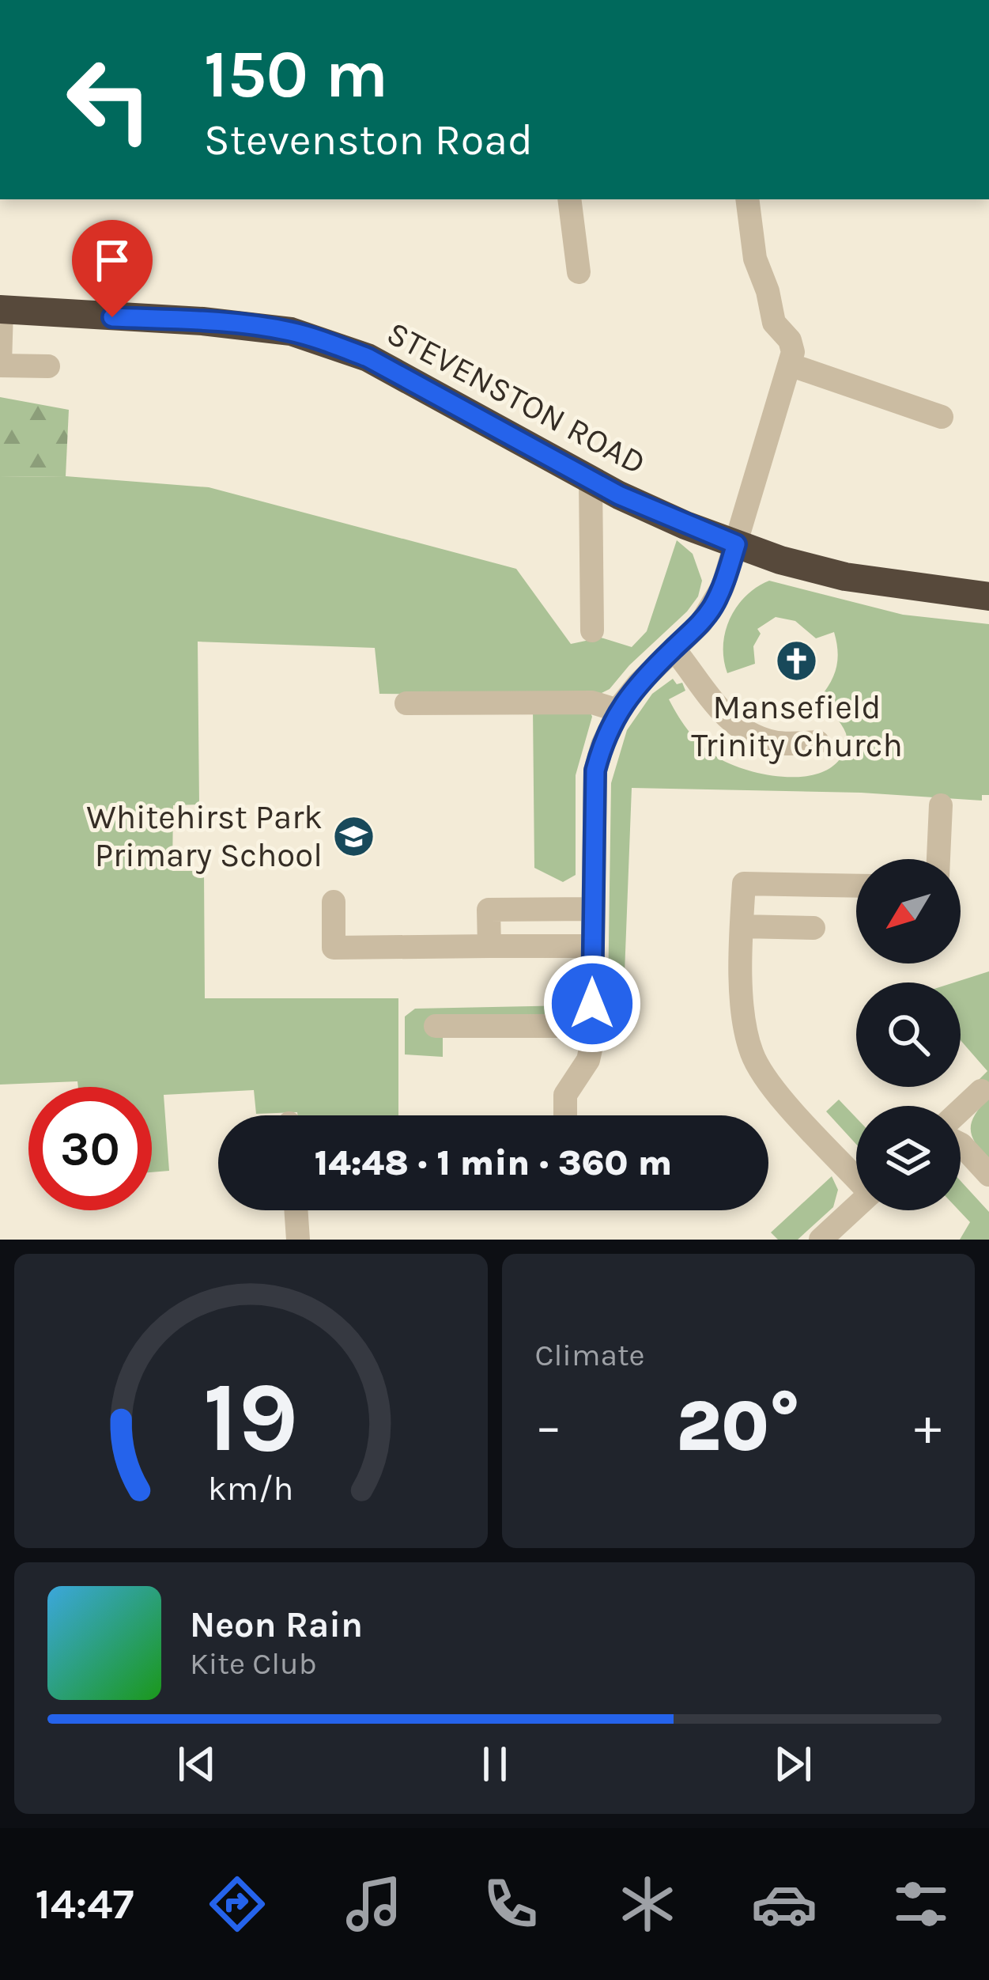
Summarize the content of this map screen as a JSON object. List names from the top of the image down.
{
  "streets": {
    "highway": ["STEVENSTON ROAD"]
  },
  "places": {
    "church": ["Mansefield Trinity Church"],
    "school or university": ["Whitehirst Park Primary School"]
  },
  "north": "bottom left",
  "page": {
    "turn": ["150 m", "Stevenston Road"],
    "limit": "30",
    "trip": "14:48 · 1 min · 360 m",
    "tile": "Climate",
    "heat": ["−", "20°", "+"],
    "song": ["Neon Rain", "Kite Club"],
    "tabs": "14:47",
    "gauge": ["19", "km/h"]
  }
}
